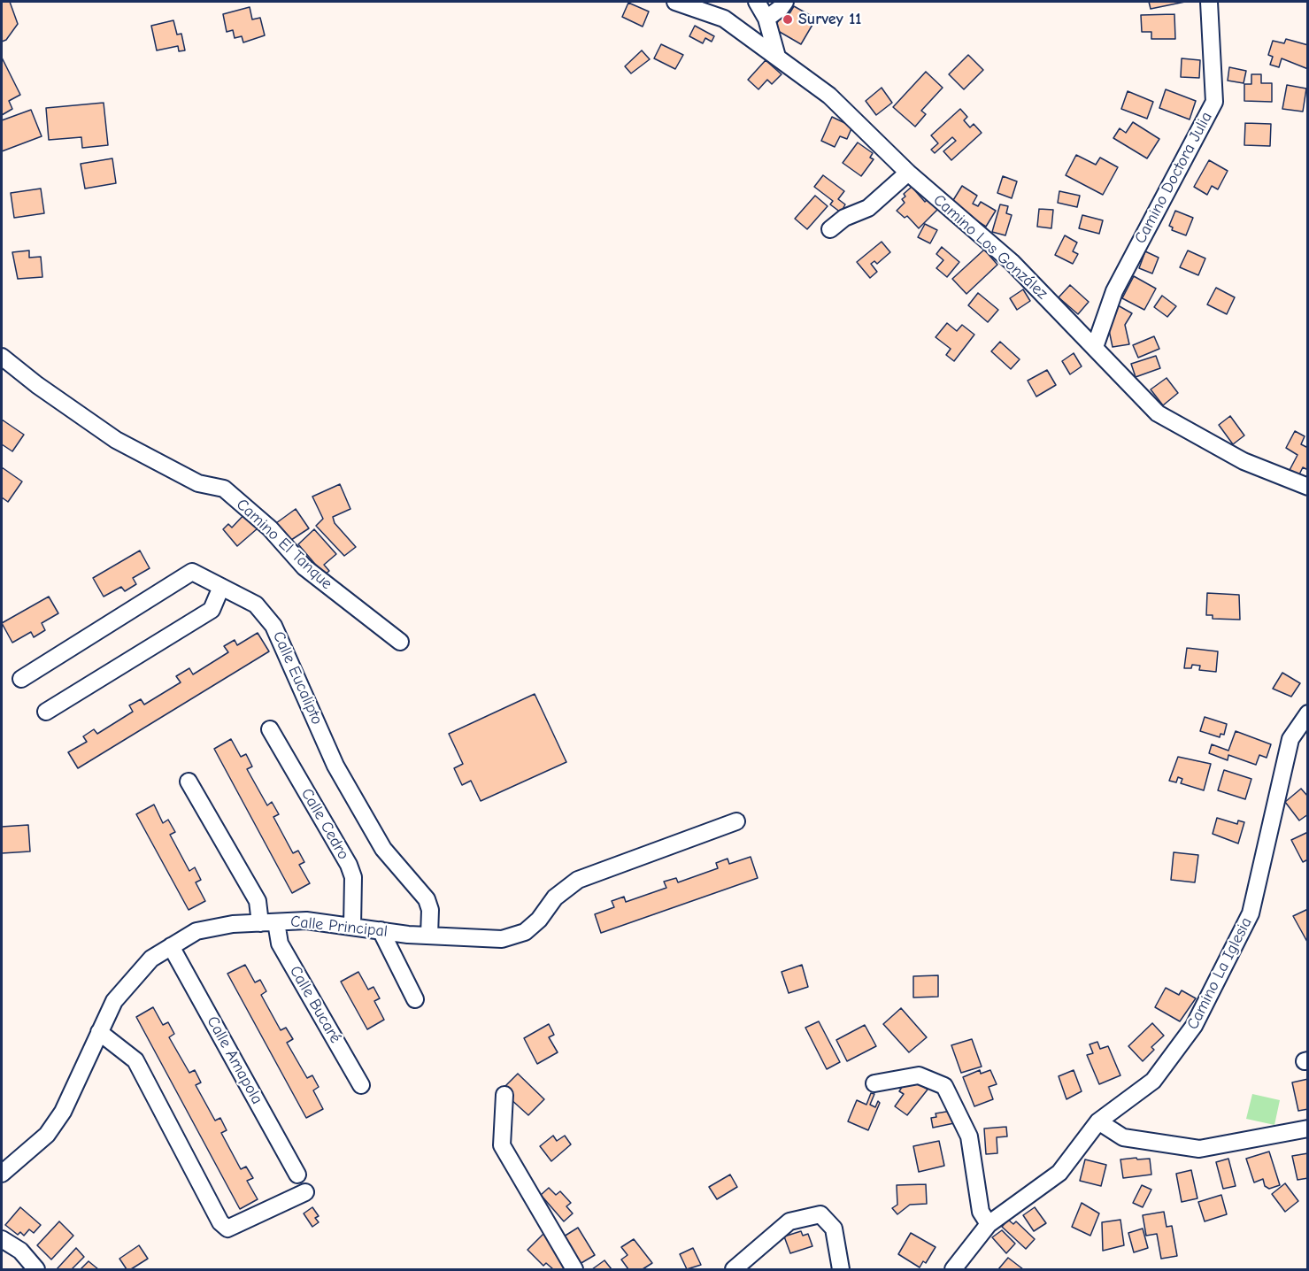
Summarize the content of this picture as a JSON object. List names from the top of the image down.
{
  "streets": {
    "street": [
      "Camino Doctora Julia",
      "Camino Los González",
      "Camino El Tanque",
      "Calle Eucalipto",
      "Calle Cedro",
      "Calle Principal",
      "Camino La Iglesia",
      "Calle Bucaré",
      "Calle Amapola"
    ]
  },
  "crossings": [
    ["Camino Doctora Julia", "Camino Los González"],
    ["Calle Eucalipto", "Calle Principal"],
    ["Calle Cedro", "Calle Principal"],
    ["Calle Principal", "Calle Bucaré"],
    ["Calle Principal", "Calle Amapola"]
  ],
  "places": ["Survey 11"]
}
